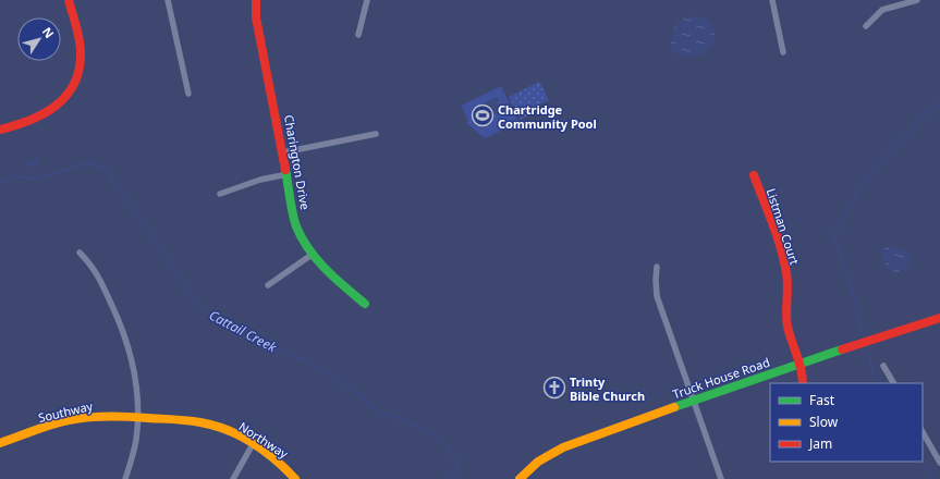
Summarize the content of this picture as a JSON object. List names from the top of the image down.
{
  "streets": {
    "street": [
      "Charington Drive",
      "Listman Court",
      "Truck House Road",
      "Southway",
      "Northway"
    ]
  },
  "crossings": [
    ["Listman Court", "Truck House Road"],
    ["Southway", "Northway"]
  ],
  "water": ["Cattail Creek"],
  "places": {
    "sports": ["Chartridge Community Pool"],
    "church": ["Trinty Bible Church"]
  },
  "legend": ["Fast", "Slow", "Jam"],
  "north": "top right"
}
